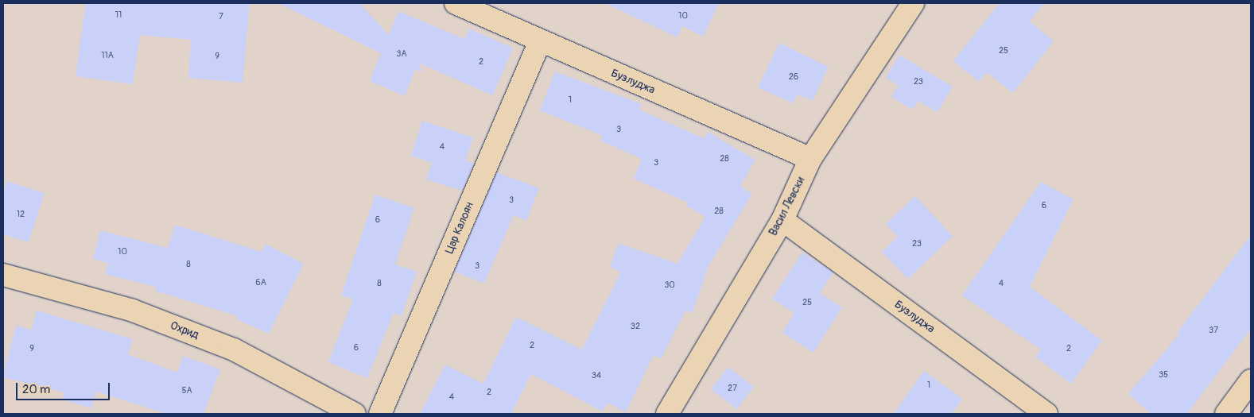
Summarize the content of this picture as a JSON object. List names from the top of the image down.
{
  "streets": {
    "street": [
      "Бузлуджа",
      "Васил Левски",
      "Цар Калоян",
      "Охрид"
    ]
  },
  "crossings": [
    ["Бузлуджа", "Васил Левски"],
    ["Бузлуджа", "Цар Калоян"]
  ],
  "house_numbers": [
    "11",
    "10",
    "7",
    "25",
    "3А",
    "11А",
    "9",
    "2",
    "26",
    "23",
    "1",
    "3",
    "4",
    "28",
    "3",
    "3",
    "6",
    "28",
    "12",
    "6",
    "23",
    "10",
    "8",
    "3",
    "6А",
    "8",
    "4",
    "30",
    "25",
    "32",
    "37",
    "2",
    "6",
    "9",
    "2",
    "35",
    "34",
    "1",
    "27",
    "5А",
    "2",
    "4"
  ],
  "scale_bar": "20 m"
}
